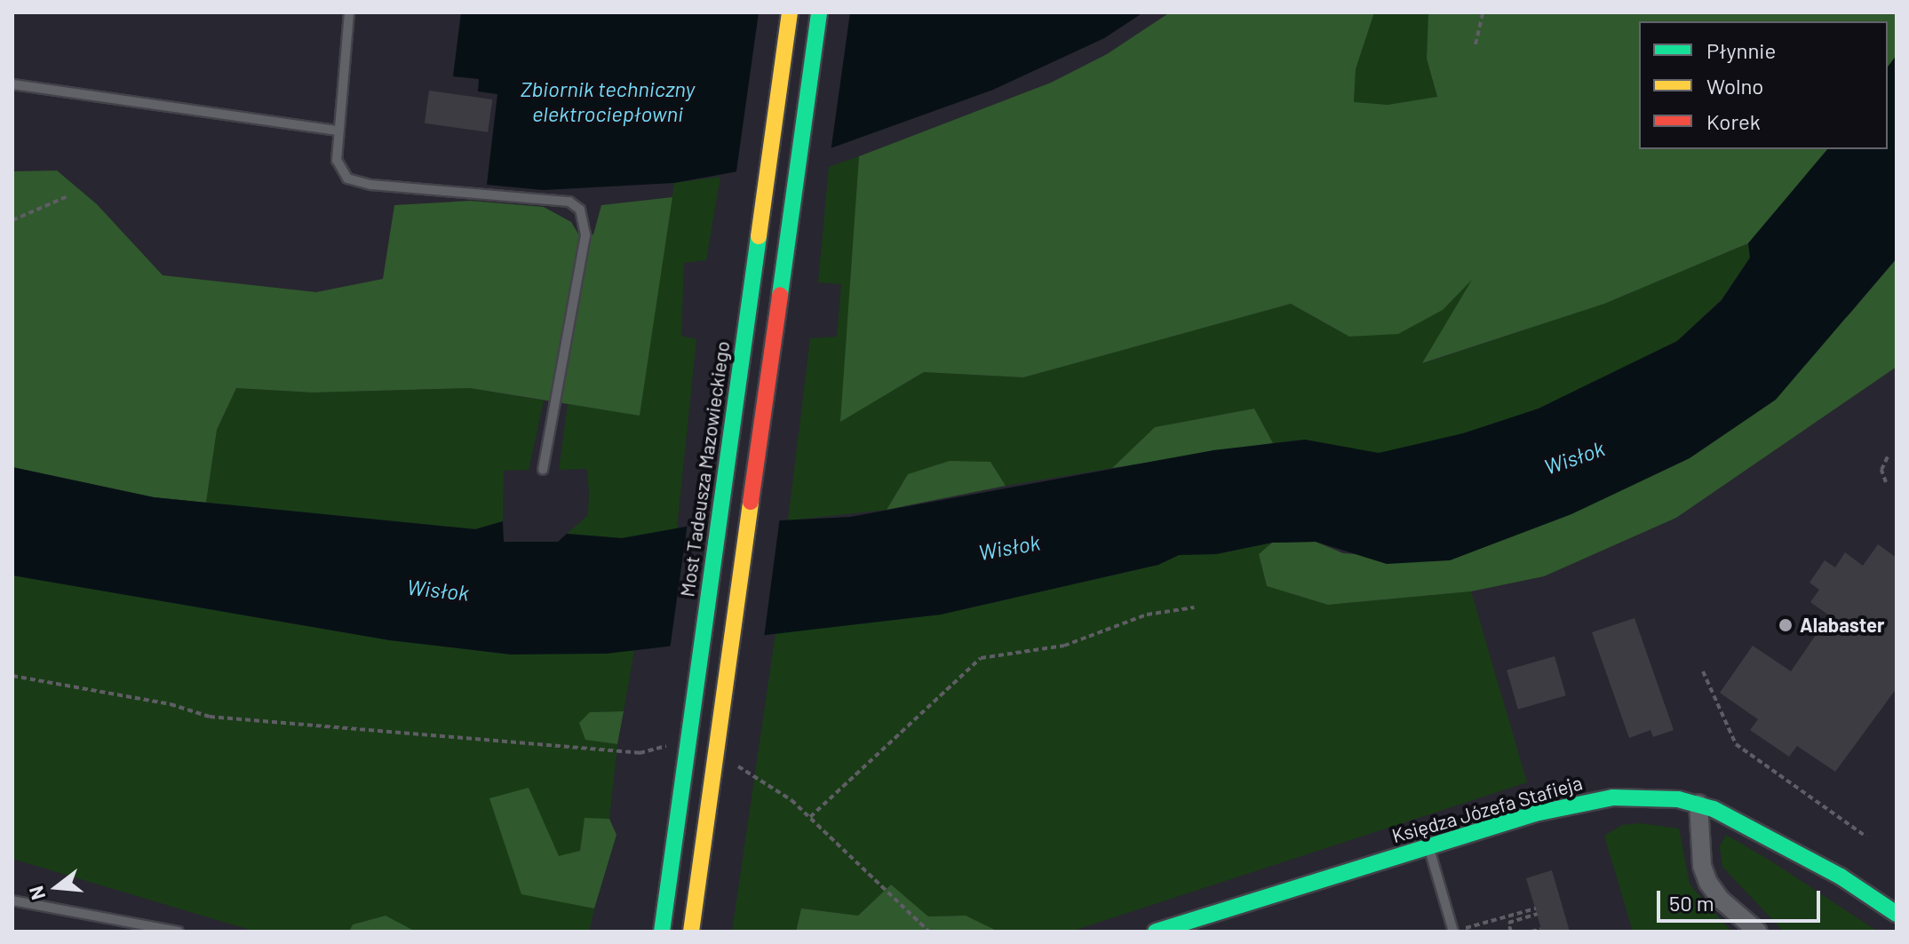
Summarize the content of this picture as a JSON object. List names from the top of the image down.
{
  "streets": {
    "main road": ["Most Tadeusza Mazowieckiego", "Księdza Józefa Stafieja"]
  },
  "water": ["Zbiornik techniczny elektrociepłowni", "Wisłok"],
  "places": ["Alabaster"],
  "legend": ["Płynnie", "Wolno", "Korek"],
  "scale_bar": "50 m",
  "north": "left"
}
